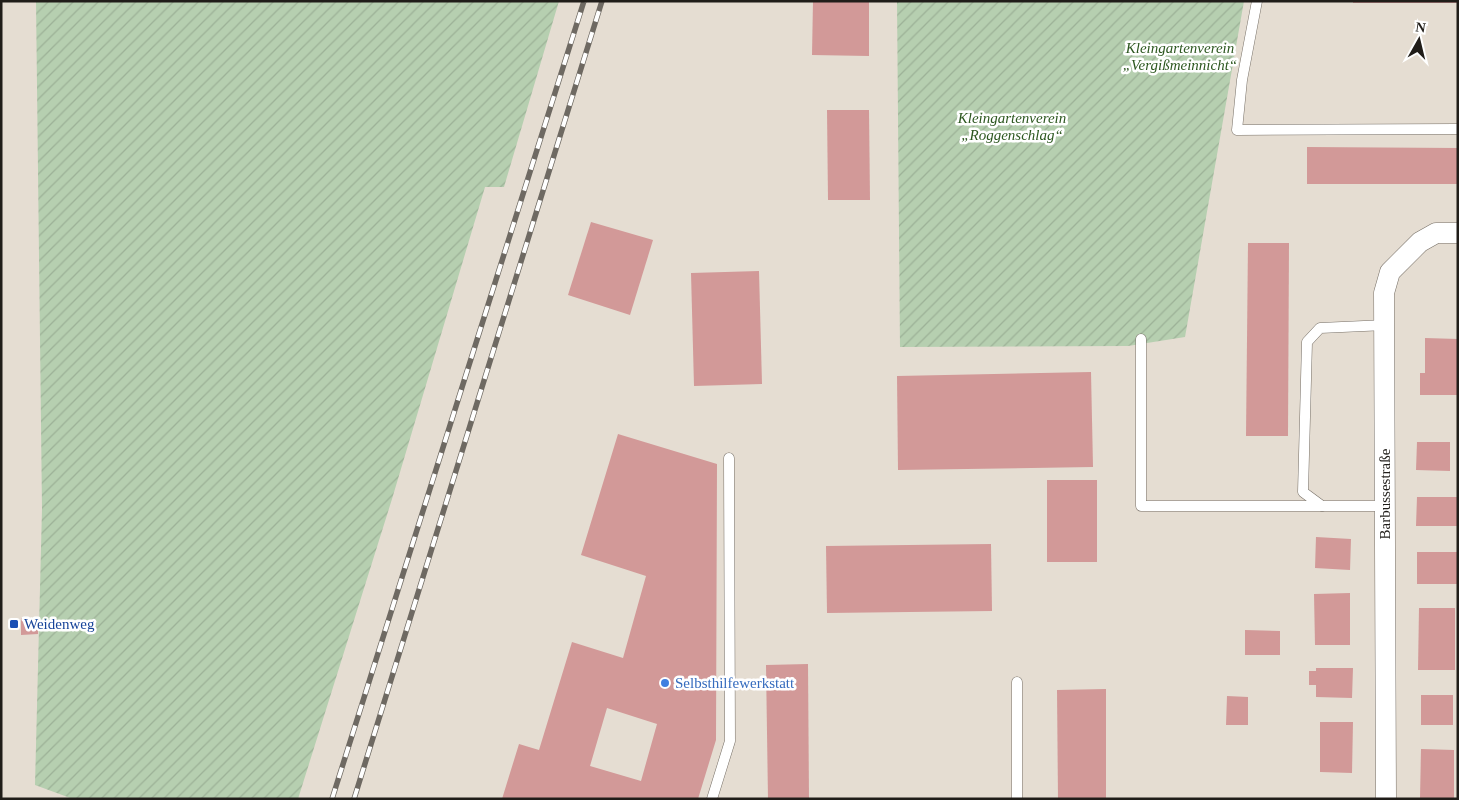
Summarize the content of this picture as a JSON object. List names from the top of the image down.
{
  "streets": {
    "street": ["Barbussestraße"]
  },
  "parks": ["Kleingartenverein „Vergißmeinnicht“", "Kleingartenverein „Roggenschlag“"],
  "places": {
    "transit": ["Weidenweg"],
    "other": ["Selbsthilfewerkstatt"]
  },
  "north": "top"
}
